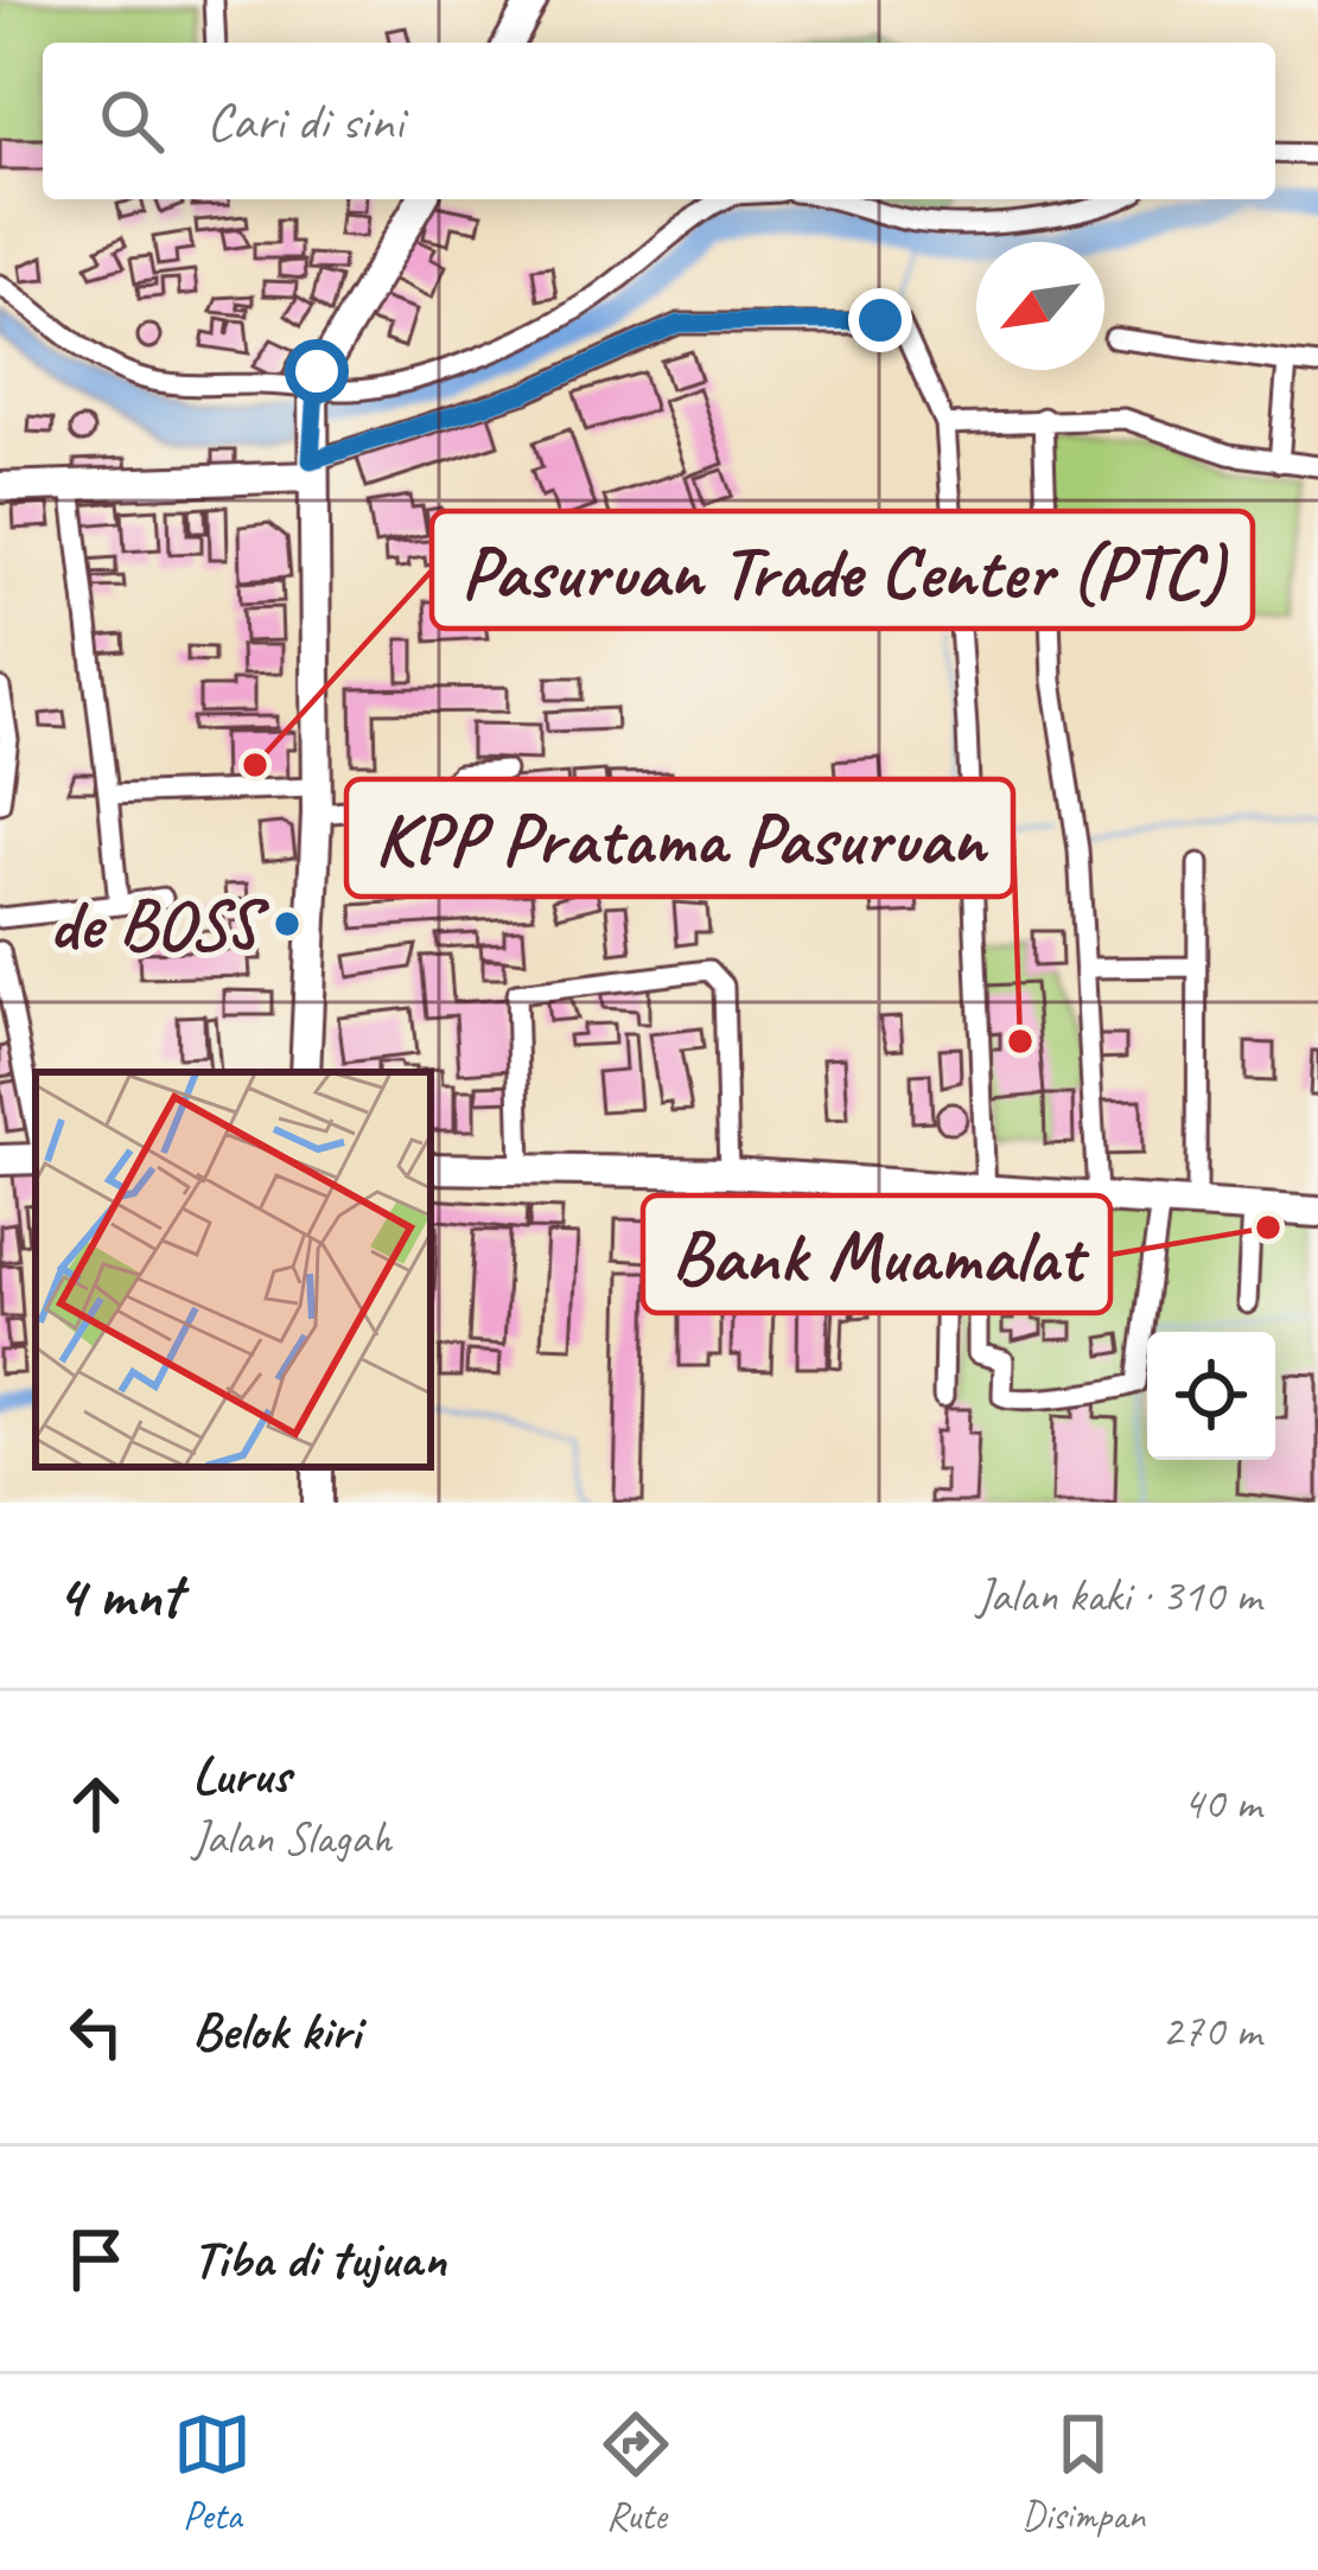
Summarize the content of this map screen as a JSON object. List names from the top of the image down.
{
  "places": [
    "Pasuruan Trade Center (PTC)",
    "de BOSS",
    "KPP Pratama Pasuruan",
    "Bank Muamalat"
  ],
  "north": "bottom left",
  "page": {
    "search": "Cari di sini",
    "heading": ["4 mnt", "Jalan kaki · 310 m"],
    "list": [
      ["Lurus", "Jalan Slagah", "40 m"],
      ["Belok kiri", "270 m"],
      "Tiba di tujuan"
    ],
    "nav": ["Peta", "Rute", "Disimpan"]
  }
}
